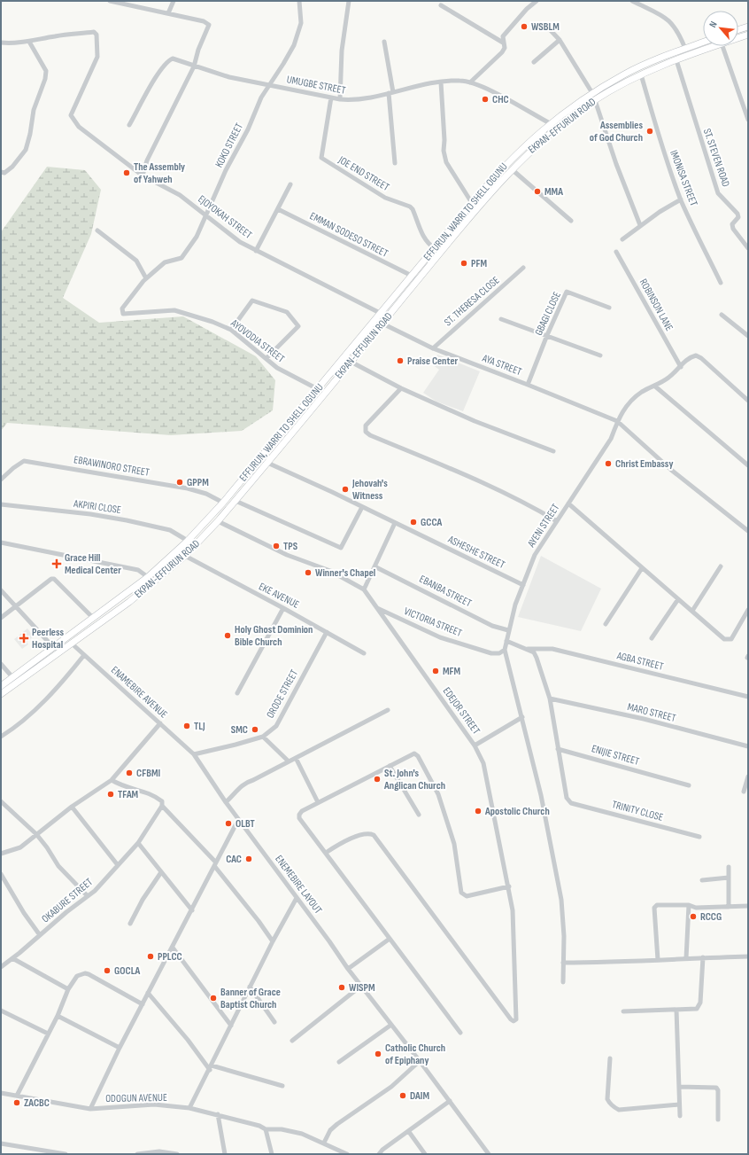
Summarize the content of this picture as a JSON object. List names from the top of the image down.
{
  "streets": {
    "main road": ["EKPAN-EFFURUN ROAD", "EFFURUN, WARRI TO SHELL OGUNU"],
    "street": [
      "UMUGBE STREET",
      "KOKO STREET",
      "ST. STEVEN ROAD",
      "JOE END STREET",
      "IMONISA STREET",
      "EJOYOKAH STREET",
      "EMMAN SODESO STREET",
      "ST. THERESA CLOSE",
      "ROBINSON LANE",
      "GBAGI CLOSE",
      "AYOVODIA STREET",
      "AYA STREET",
      "EBRAWINORO STREET",
      "AKPIRI CLOSE",
      "AYENI STREET",
      "ASHESHE STREET",
      "EBANBA STREET",
      "EKE AVENUE",
      "VICTORIA STREET",
      "AGBA STREET",
      "ENAMEBIRE AVENUE",
      "ORODE STREET",
      "EDEJOR STREET",
      "MARO STREET",
      "ENIJIE STREET",
      "TRINITY CLOSE",
      "ENEMEBIRE LAYOUT",
      "OKABURE STREET",
      "ODOGUN AVENUE"
    ]
  },
  "crossings": [
    ["UMUGBE STREET", "KOKO STREET"],
    ["UMUGBE STREET", "JOE END STREET"],
    ["UMUGBE STREET", "EFFURUN, WARRI TO SHELL OGUNU"],
    ["EKPAN-EFFURUN ROAD", "ST. STEVEN ROAD"],
    ["EKPAN-EFFURUN ROAD", "IMONISA STREET"],
    ["EKPAN-EFFURUN ROAD", "AYA STREET"],
    ["EKPAN-EFFURUN ROAD", "ASHESHE STREET"],
    ["EKPAN-EFFURUN ROAD", "EKE AVENUE"],
    ["EKPAN-EFFURUN ROAD", "ENAMEBIRE AVENUE"],
    ["EKPAN-EFFURUN ROAD", "EDEJOR STREET"],
    ["KOKO STREET", "EJOYOKAH STREET"],
    ["KOKO STREET", "AYOVODIA STREET"],
    ["JOE END STREET", "EFFURUN, WARRI TO SHELL OGUNU"],
    ["EFFURUN, WARRI TO SHELL OGUNU", "EJOYOKAH STREET"],
    ["EFFURUN, WARRI TO SHELL OGUNU", "EMMAN SODESO STREET"],
    ["EFFURUN, WARRI TO SHELL OGUNU", "AYOVODIA STREET"],
    ["EFFURUN, WARRI TO SHELL OGUNU", "EBRAWINORO STREET"],
    ["EFFURUN, WARRI TO SHELL OGUNU", "AKPIRI CLOSE"],
    ["ST. THERESA CLOSE", "AYA STREET"],
    ["ROBINSON LANE", "AYENI STREET"],
    ["GBAGI CLOSE", "AYA STREET"],
    ["AYA STREET", "AYENI STREET"],
    ["AYENI STREET", "ASHESHE STREET"],
    ["AYENI STREET", "EBANBA STREET"],
    ["AYENI STREET", "VICTORIA STREET"],
    ["EKE AVENUE", "ORODE STREET"],
    ["VICTORIA STREET", "EDEJOR STREET"],
    ["ENAMEBIRE AVENUE", "ORODE STREET"],
    ["ENAMEBIRE AVENUE", "ENEMEBIRE LAYOUT"],
    ["ORODE STREET", "ENEMEBIRE LAYOUT"],
    ["ENIJIE STREET", "TRINITY CLOSE"]
  ],
  "places": {
    "other": [
      "WSBLM",
      "CHC",
      "Assemblies of God Church",
      "The Assembly of Yahweh",
      "MMA",
      "PFM",
      "Praise Center",
      "Christ Embassy",
      "GPPM",
      "Jehovah's Witness",
      "GCCA",
      "TPS",
      "Winner's Chapel",
      "Holy Ghost Dominion Bible Church",
      "MFM",
      "TLJ",
      "SMC",
      "CFBMI",
      "St. John's Anglican Church",
      "TFAM",
      "Apostolic Church",
      "OLBT",
      "CAC",
      "RCCG",
      "PPLCC",
      "GOCLA",
      "WISPM",
      "Banner of Grace Baptist Church",
      "Catholic Church of Epiphany",
      "DAIM",
      "ZACBC"
    ],
    "health": ["Grace Hill Medical Center", "Peerless Hospital"]
  },
  "north": "top left"
}
